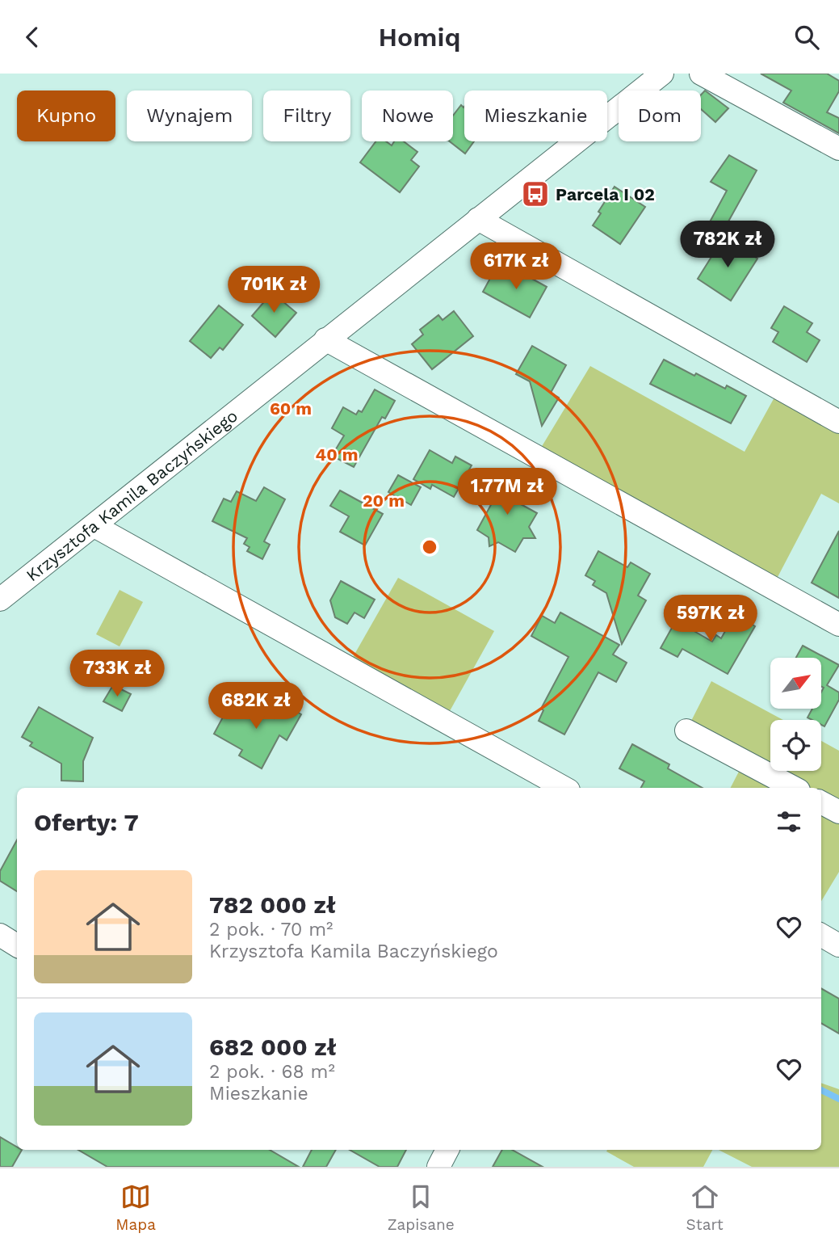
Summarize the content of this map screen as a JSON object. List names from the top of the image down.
{
  "streets": {
    "street": ["Krzysztofa Kamila Baczyńskiego"]
  },
  "places": {
    "bus stop": ["Parcela I 02"]
  },
  "north": "top right",
  "page": {
    "header": "Homiq",
    "chip": [
      "Kupno",
      "Wynajem",
      "Filtry",
      "Nowe",
      "Mieszkanie",
      "Dom"
    ],
    "price": [
      "782K zł",
      "617K zł",
      "701K zł",
      "1.77M zł",
      "597K zł",
      "733K zł",
      "682K zł"
    ],
    "heading": "Oferty: 7",
    "list": [
      {
        "name": "782 000 zł",
        "note": "2 pok. · 70 m² · Krzysztofa Kamila Baczyńskiego"
      },
      {
        "name": "682 000 zł",
        "note": "2 pok. · 68 m² · Mieszkanie"
      }
    ],
    "tabs": ["Mapa", "Zapisane", "Start"]
  },
  "rings": ["60 m", "40 m", "20 m"]
}
